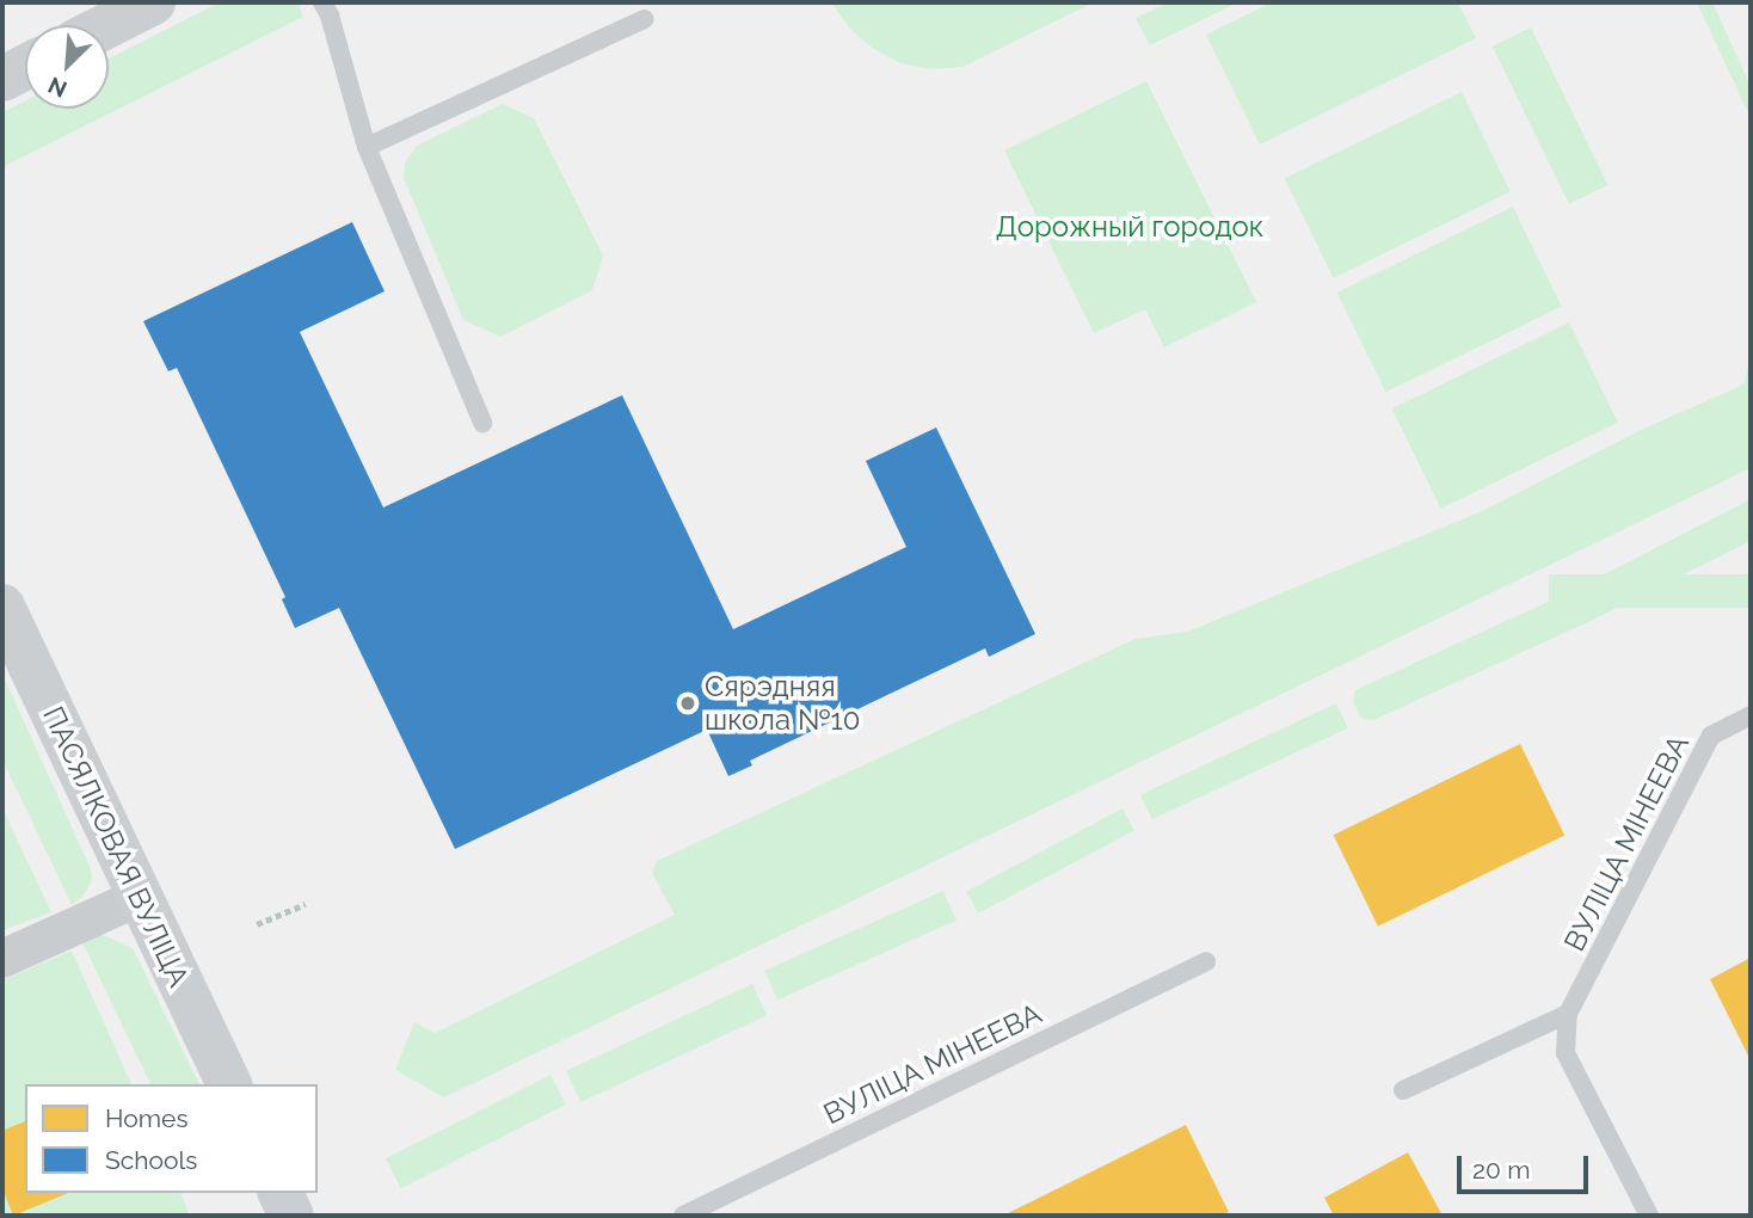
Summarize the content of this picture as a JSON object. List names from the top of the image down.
{
  "streets": {
    "street": ["ПАСЯЛКОВАЯ ВУЛІЦА"],
    "lane": ["ВУЛІЦА МІНЕЕВА"]
  },
  "parks": ["Дорожный городок"],
  "places": ["Сярэдняя школа №10"],
  "legend": ["Homes", "Schools"],
  "scale_bar": "20 m",
  "north": "bottom left"
}
